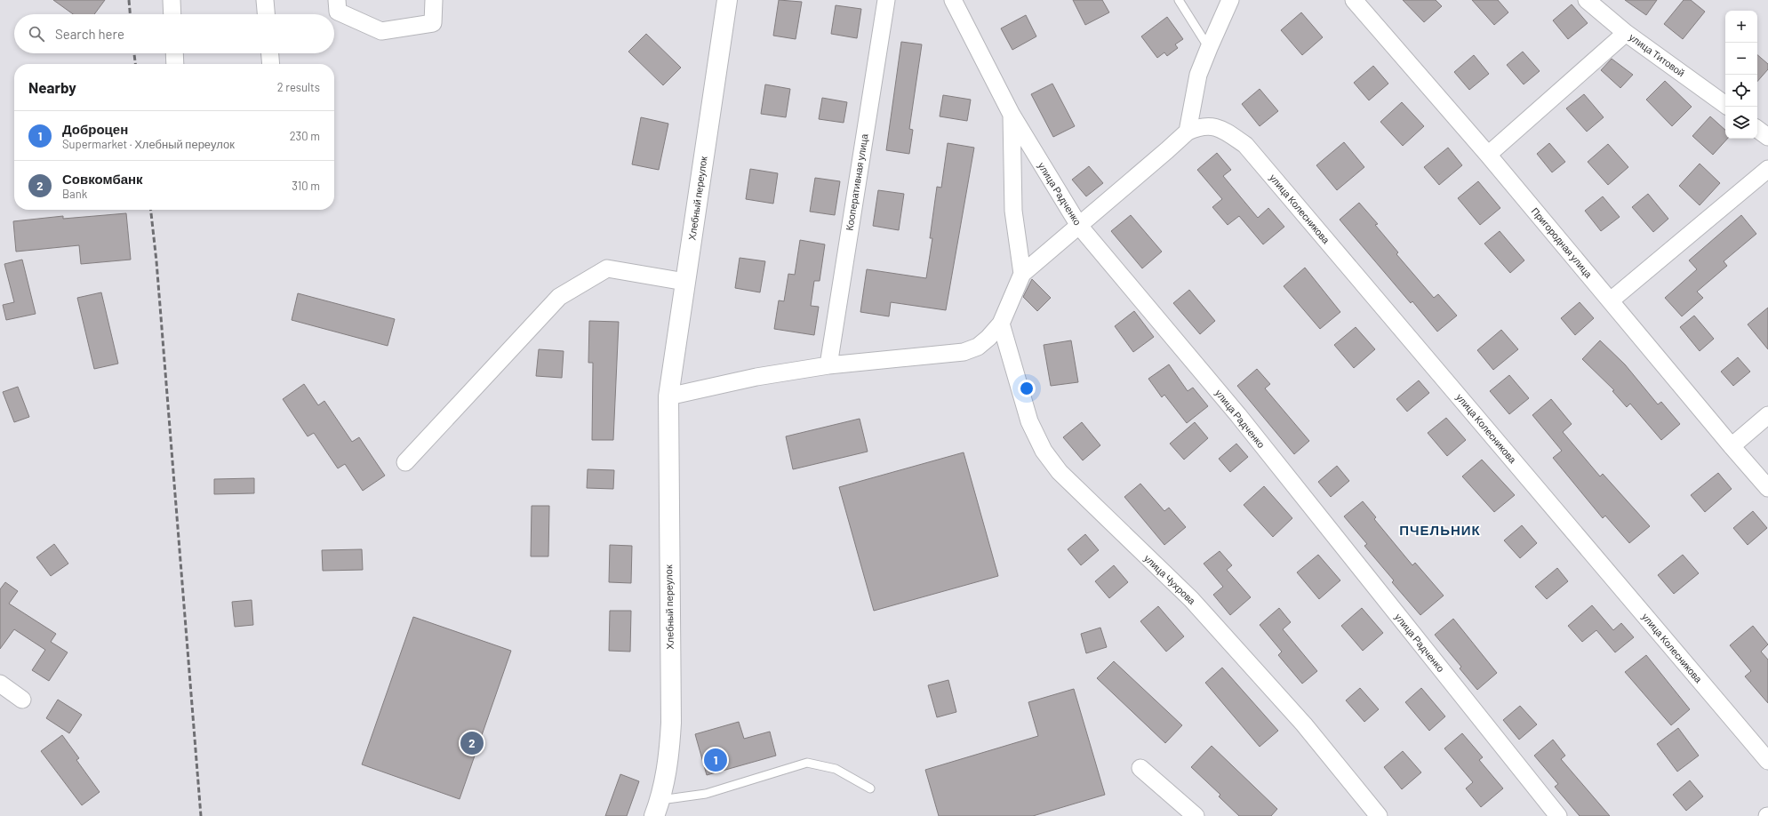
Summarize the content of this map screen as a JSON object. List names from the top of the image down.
{
  "streets": {
    "street": [
      "улица Титовой",
      "Кооперативная улица",
      "улица Радченко",
      "Хлебный переулок",
      "улица Колесникова",
      "Пригородная улица",
      "улица Чухрова"
    ]
  },
  "districts": ["ПЧЕЛЬНИК"],
  "page": {
    "map_buttons": ["+", "−"],
    "search": "Search here",
    "heading": ["Nearby", "2 results"],
    "list": [
      {
        "mark": "1",
        "name": "Доброцен",
        "note": "Supermarket · Хлебный переулок",
        "value": "230 m"
      },
      {
        "mark": "2",
        "name": "Совкомбанк",
        "note": "Bank",
        "value": "310 m"
      }
    ],
    "pins": ["2", "1"]
  }
}
